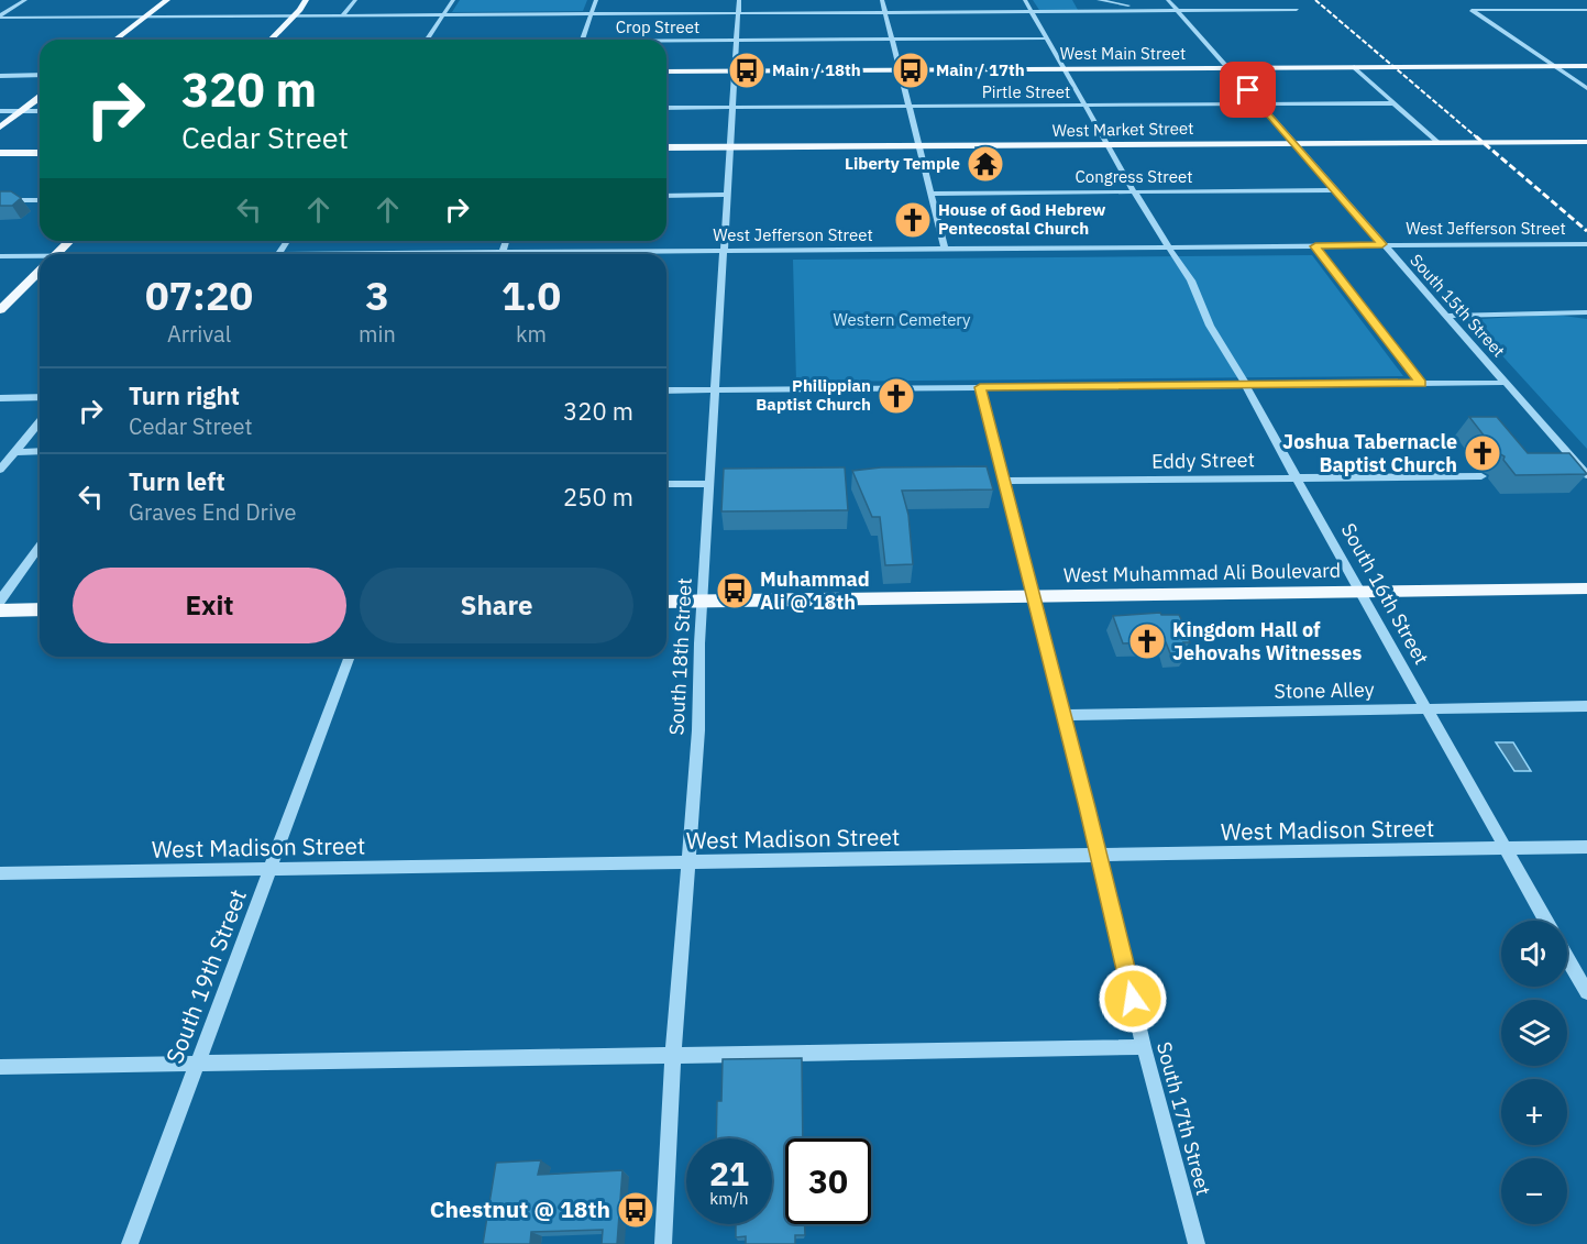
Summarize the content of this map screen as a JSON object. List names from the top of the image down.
{
  "streets": {
    "main road": ["West Main Street", "West Market Street", "West Muhammad Ali Boulevard"],
    "street": [
      "Crop Street",
      "Pirtle Street",
      "Congress Street",
      "West Jefferson Street",
      "South 15th Street",
      "Eddy Street",
      "South 16th Street",
      "South 18th Street",
      "Stone Alley",
      "West Madison Street",
      "South 19th Street",
      "South 17th Street"
    ]
  },
  "crossings": [
    ["Crop Street", "South 16th Street"],
    ["Crop Street", "South 18th Street"],
    ["West Main Street", "South 15th Street"],
    ["West Main Street", "South 16th Street"],
    ["West Main Street", "South 18th Street"],
    ["Pirtle Street", "South 15th Street"],
    ["Pirtle Street", "South 16th Street"],
    ["Pirtle Street", "South 18th Street"],
    ["West Market Street", "South 15th Street"],
    ["West Market Street", "South 16th Street"],
    ["West Market Street", "South 18th Street"],
    ["Congress Street", "South 15th Street"],
    ["Congress Street", "South 16th Street"],
    ["West Jefferson Street", "South 15th Street"],
    ["West Jefferson Street", "South 16th Street"],
    ["West Jefferson Street", "South 18th Street"],
    ["Eddy Street", "South 16th Street"],
    ["Eddy Street", "South 17th Street"],
    ["West Muhammad Ali Boulevard", "South 16th Street"],
    ["West Muhammad Ali Boulevard", "South 18th Street"],
    ["West Muhammad Ali Boulevard", "South 17th Street"],
    ["South 16th Street", "Stone Alley"],
    ["South 16th Street", "West Madison Street"],
    ["South 18th Street", "West Madison Street"],
    ["Stone Alley", "South 17th Street"],
    ["West Madison Street", "South 19th Street"],
    ["West Madison Street", "South 17th Street"]
  ],
  "parks": ["Western Cemetery"],
  "places": {
    "bus stop": [
      "Main / 18th",
      "Main / 17th",
      "Muhammad Ali @ 18th",
      "Chestnut @ 18th"
    ],
    "temple": ["Liberty Temple"],
    "church": [
      "House of God Hebrew Pentecostal Church",
      "Philippian Baptist Church",
      "Joshua Tabernacle Baptist Church",
      "Kingdom Hall of Jehovahs Witnesses"
    ]
  },
  "page": {
    "turn": ["320 m", "Cedar Street"],
    "eta": [
      "07:20",
      "Arrival",
      "3",
      "min",
      "1.0",
      "km"
    ],
    "list": [
      {
        "name": "Turn right",
        "note": "Cedar Street",
        "value": "320 m"
      },
      {
        "name": "Turn left",
        "note": "Graves End Drive",
        "value": "250 m"
      }
    ],
    "buttons": ["Exit", "Share"],
    "map_buttons": ["+", "−"],
    "speed": "21 km/h",
    "limit": "30"
  }
}
